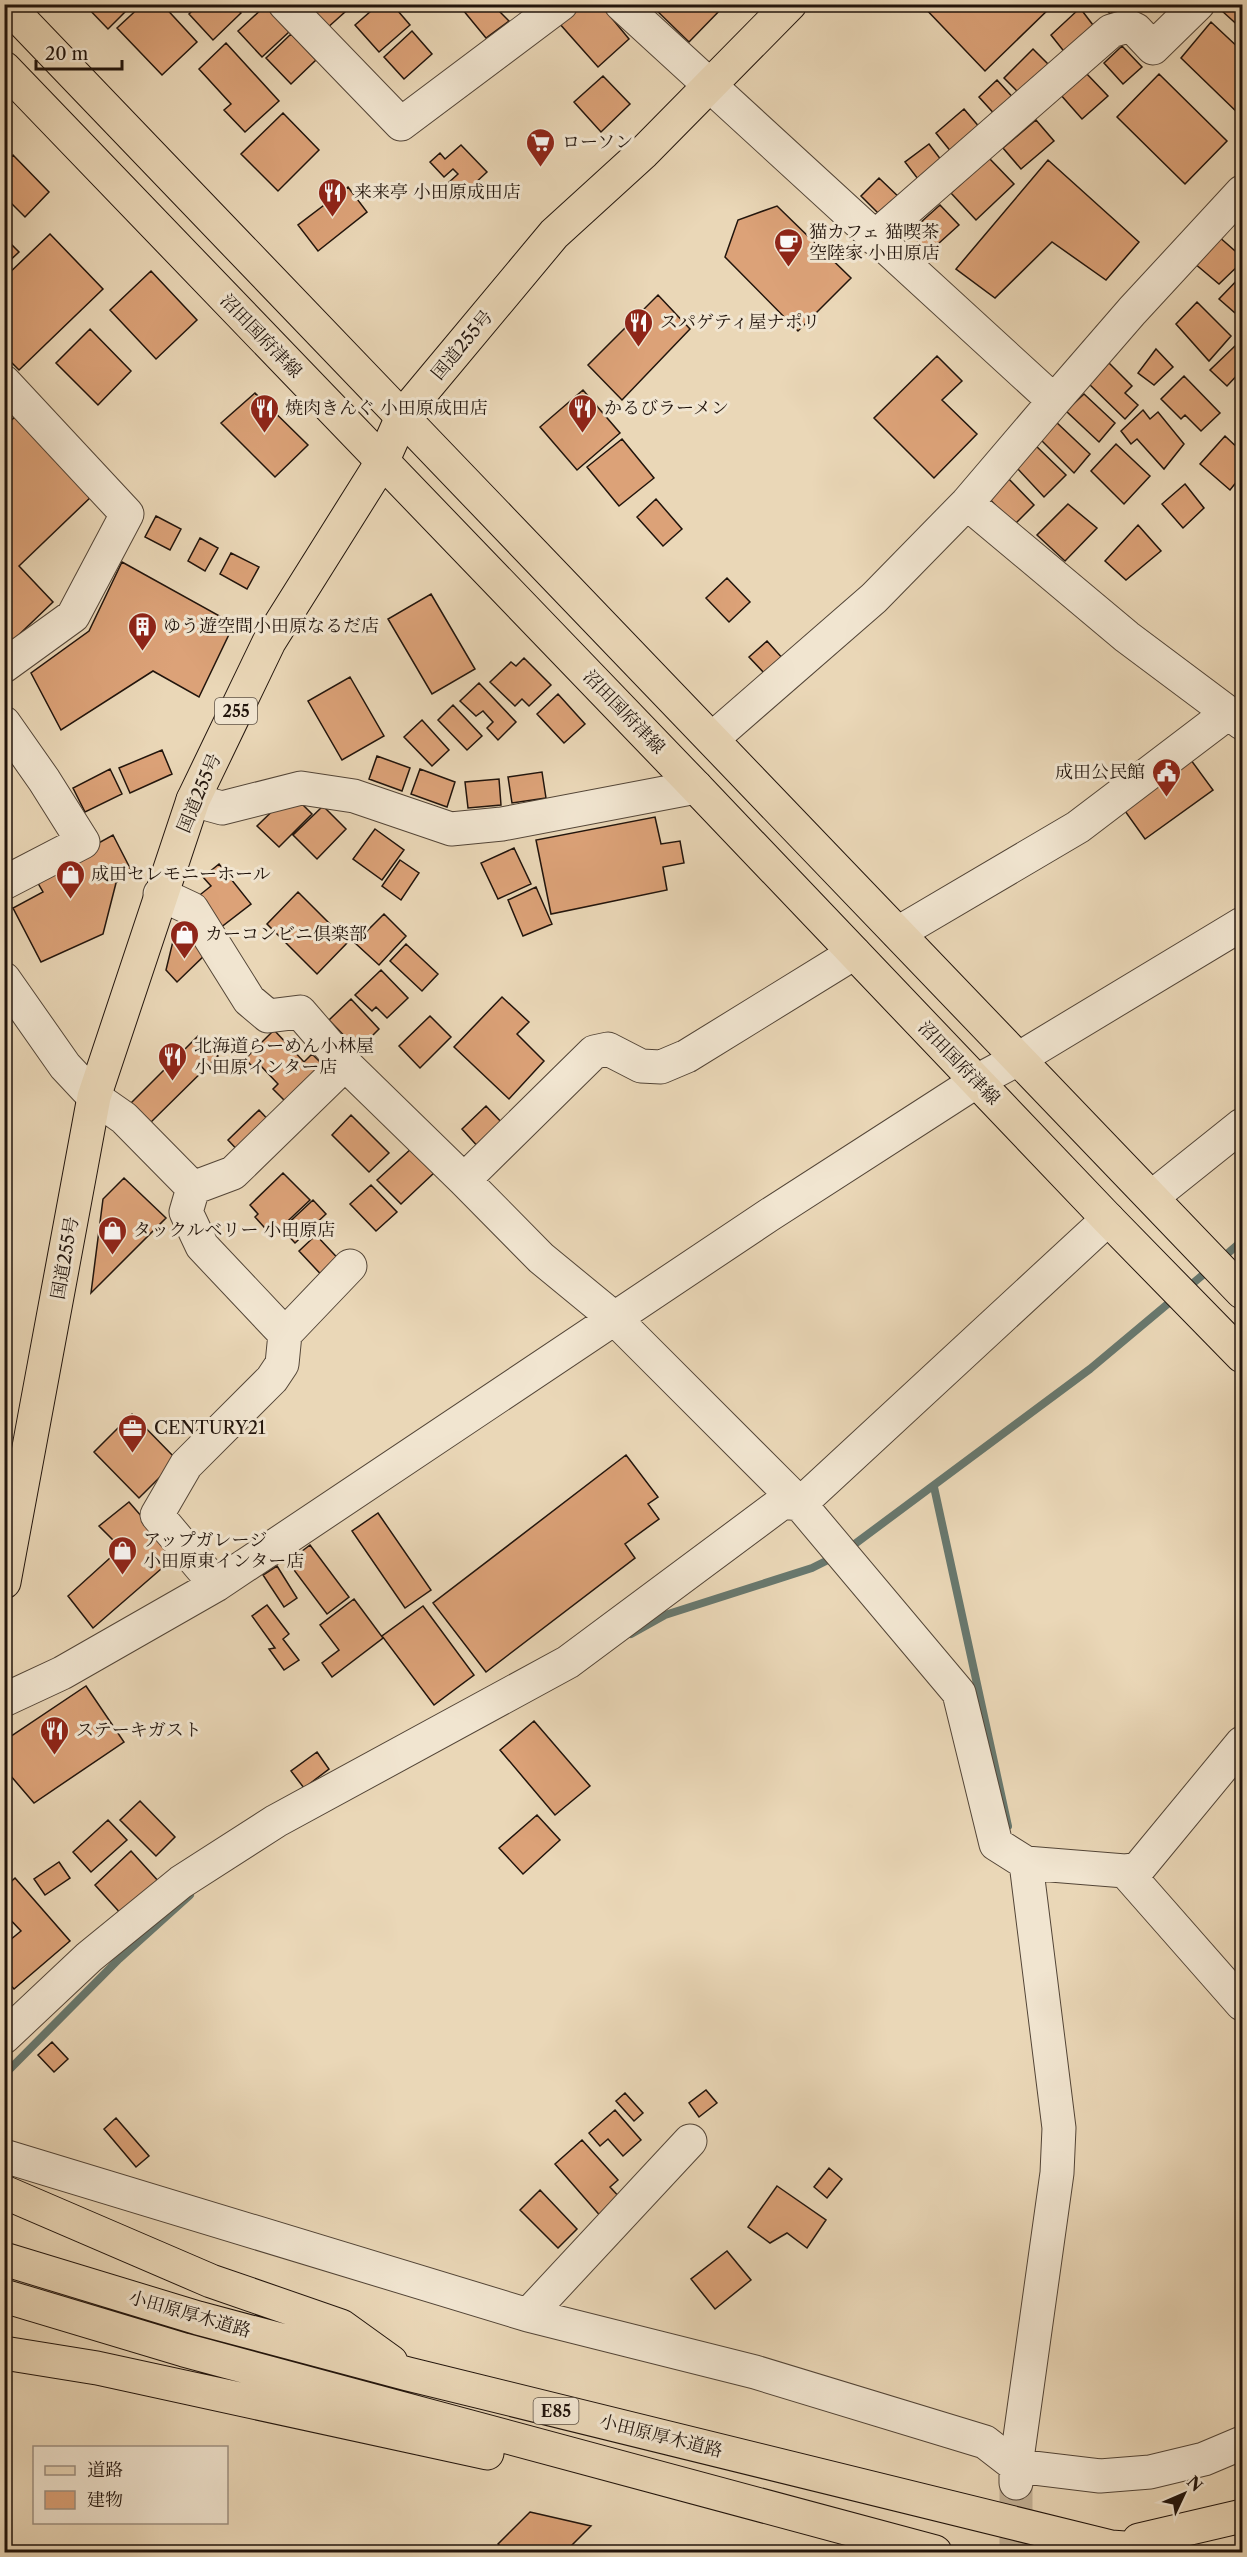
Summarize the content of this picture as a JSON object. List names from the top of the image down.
{
  "streets": {
    "main road": [
      "沼田国府津線",
      "国道255号",
      "255",
      "小田原厚木道路",
      "E85"
    ]
  },
  "crossings": [
    ["沼田国府津線", "国道255号"]
  ],
  "places": {
    "supermarket": ["ローソン"],
    "restaurant": [
      "来来亭 小田原成田店",
      "スパゲティ屋ナポリ",
      "焼肉きんぐ 小田原成田店",
      "かるびラーメン",
      "北海道らーめん小林屋 小田原インター店",
      "ステーキガスト"
    ],
    "cafe": ["猫カフェ 猫喫茶 空陸家 小田原店"],
    "building": ["ゆう遊空間小田原なるだ店"],
    "public building": ["成田公民館"],
    "shop": [
      "成田セレモニーホール",
      "カーコンビニ倶楽部",
      "タックルベリー 小田原店",
      "アップガレージ 小田原東インター店"
    ],
    "office": ["CENTURY21"]
  },
  "legend": ["道路", "建物"],
  "scale_bar": "20 m",
  "north": "top right"
}
